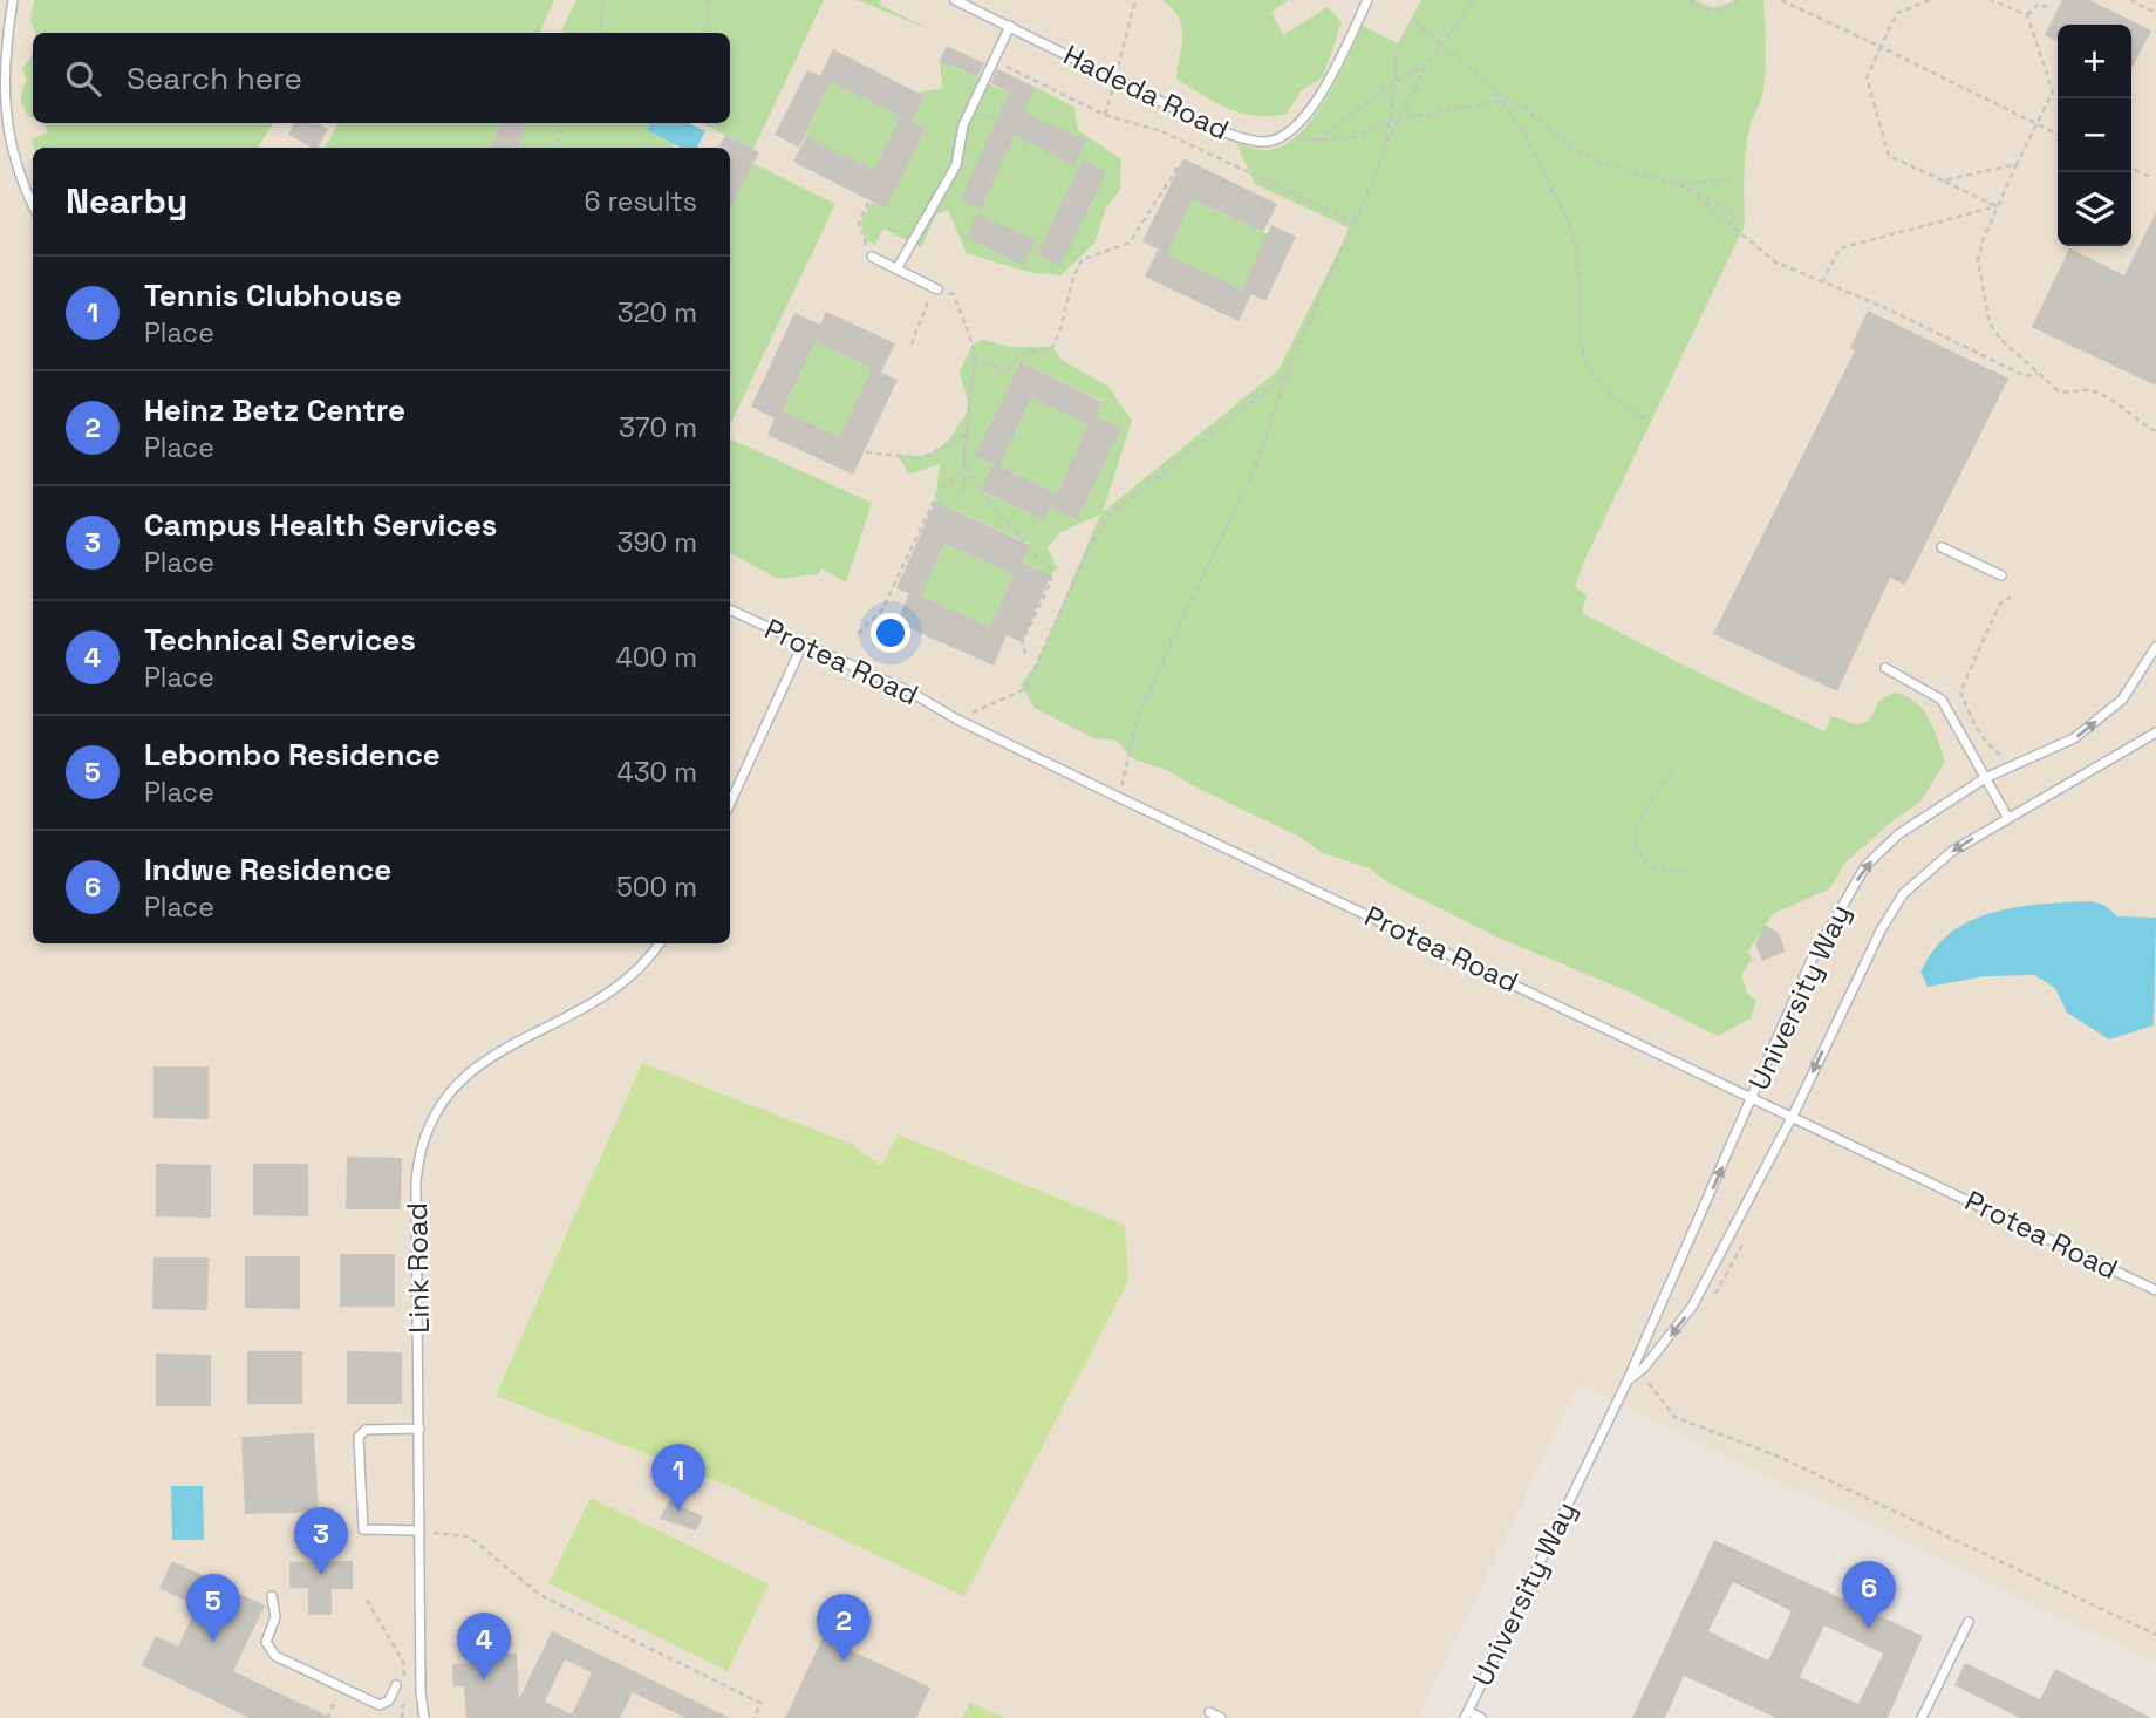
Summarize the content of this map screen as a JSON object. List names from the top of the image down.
{
  "streets": {
    "lane": [
      "Hadeda Road",
      "Protea Road",
      "University Way",
      "Link Road"
    ]
  },
  "crossings": [
    ["Protea Road", "University Way"]
  ],
  "page": {
    "map_buttons": ["+", "−"],
    "search": "Search here",
    "heading": ["Nearby", "6 results"],
    "list": [
      {
        "mark": "1",
        "name": "Tennis Clubhouse",
        "note": "Place",
        "value": "320 m"
      },
      {
        "mark": "2",
        "name": "Heinz Betz Centre",
        "note": "Place",
        "value": "370 m"
      },
      {
        "mark": "3",
        "name": "Campus Health Services",
        "note": "Place",
        "value": "390 m"
      },
      {
        "mark": "4",
        "name": "Technical Services",
        "note": "Place",
        "value": "400 m"
      },
      {
        "mark": "5",
        "name": "Lebombo Residence",
        "note": "Place",
        "value": "430 m"
      },
      {
        "mark": "6",
        "name": "Indwe Residence",
        "note": "Place",
        "value": "500 m"
      }
    ],
    "pins": [
      "1",
      "3",
      "6",
      "5",
      "2",
      "4"
    ]
  }
}
